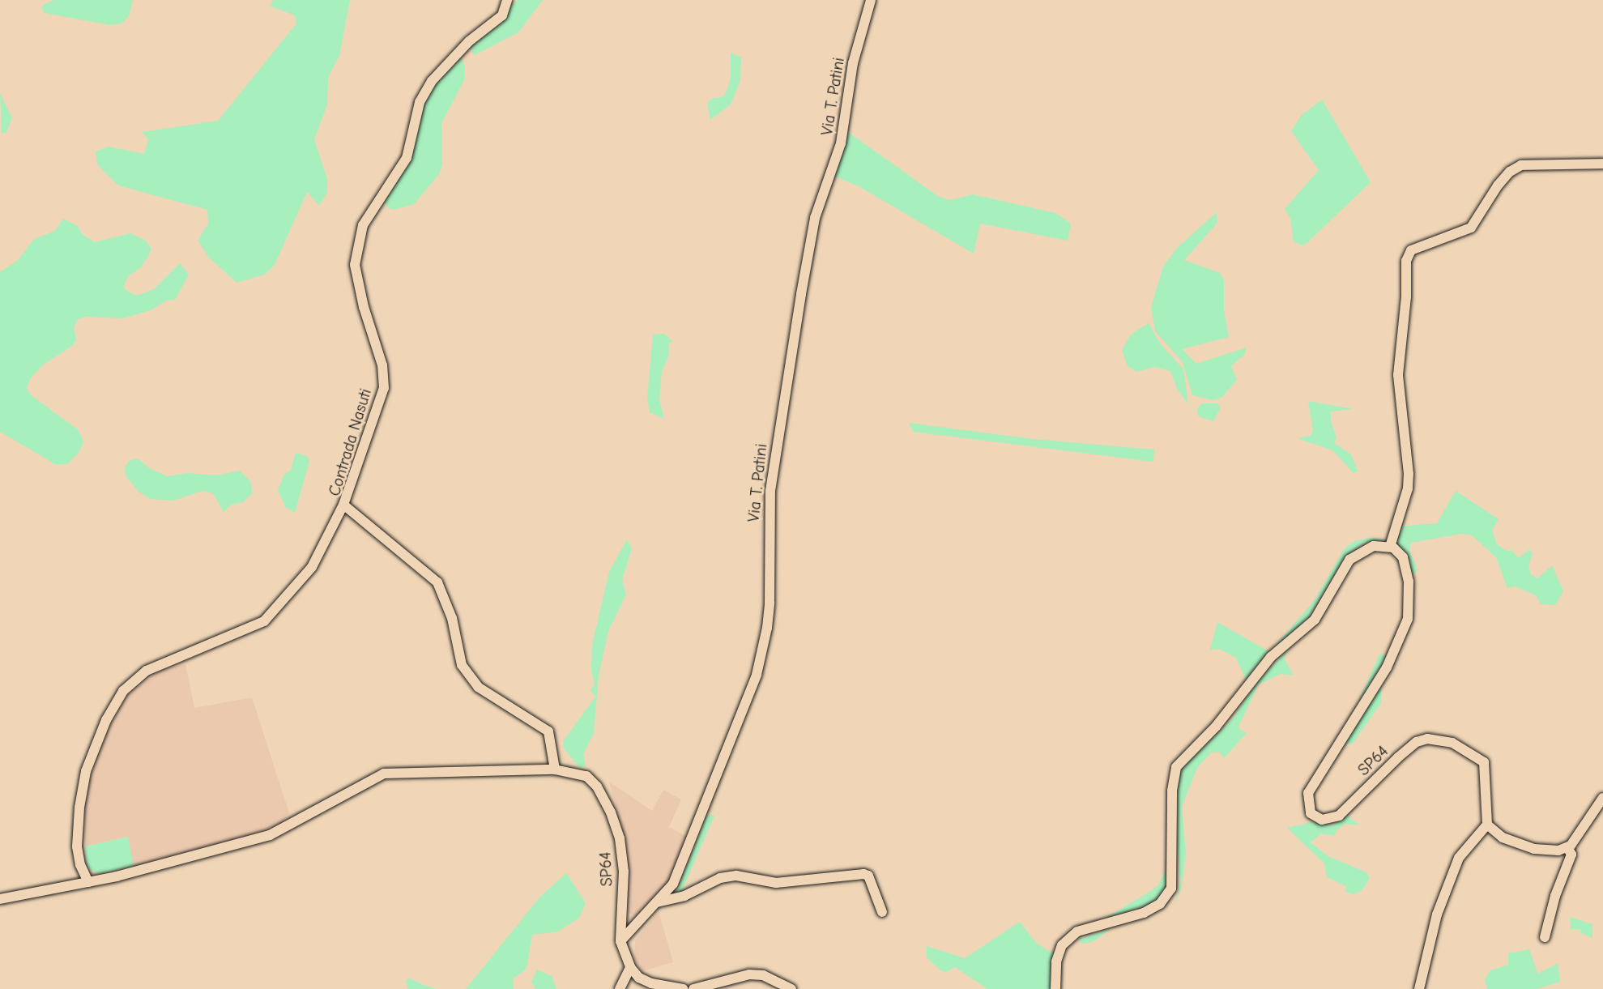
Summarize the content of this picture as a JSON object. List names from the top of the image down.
{
  "streets": {
    "street": ["Via T. Patini", "Contrada Nasuti", "SP64"]
  },
  "crossings": [
    ["Via T. Patini", "SP64"],
    ["Contrada Nasuti", "SP64"]
  ]
}
